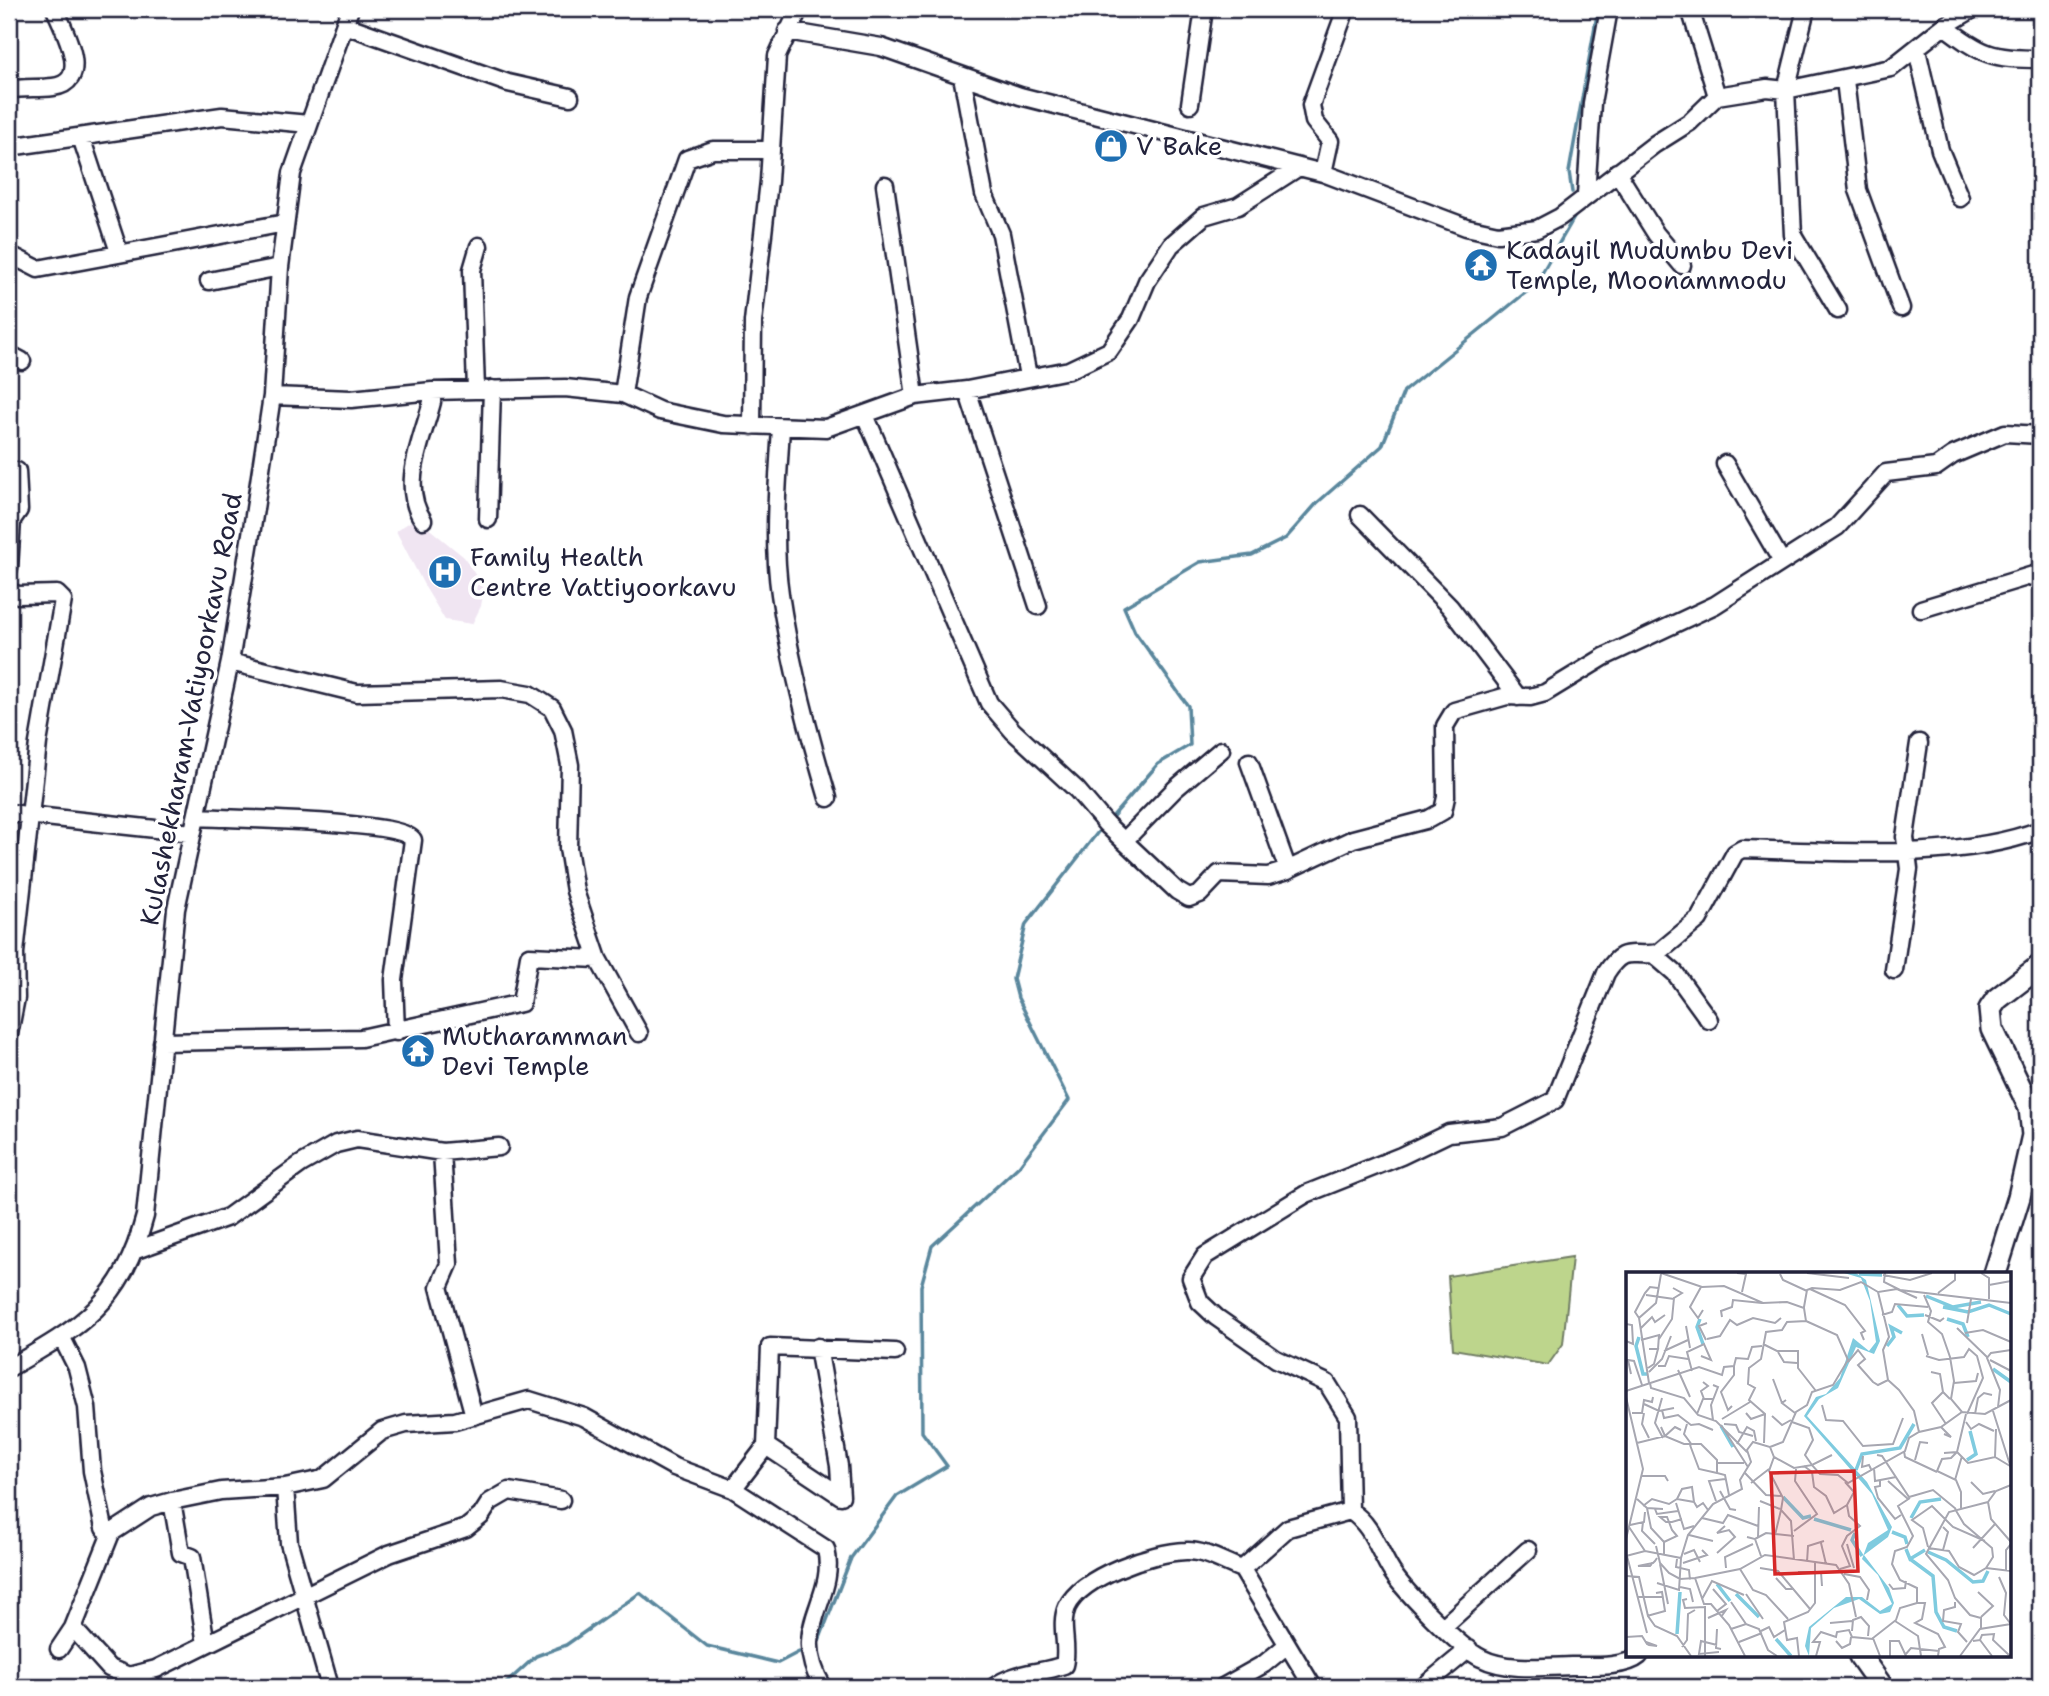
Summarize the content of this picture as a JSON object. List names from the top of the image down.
{
  "streets": {
    "street": ["Kulashekharam-Vatiyoorkavu Road"]
  },
  "places": {
    "shop": ["V Bake"],
    "temple": ["Kadayil Mudumbu Devi Temple, Moonammodu", "Mutharamman Devi Temple"],
    "hospital": ["Family Health Centre Vattiyoorkavu"]
  }
}
